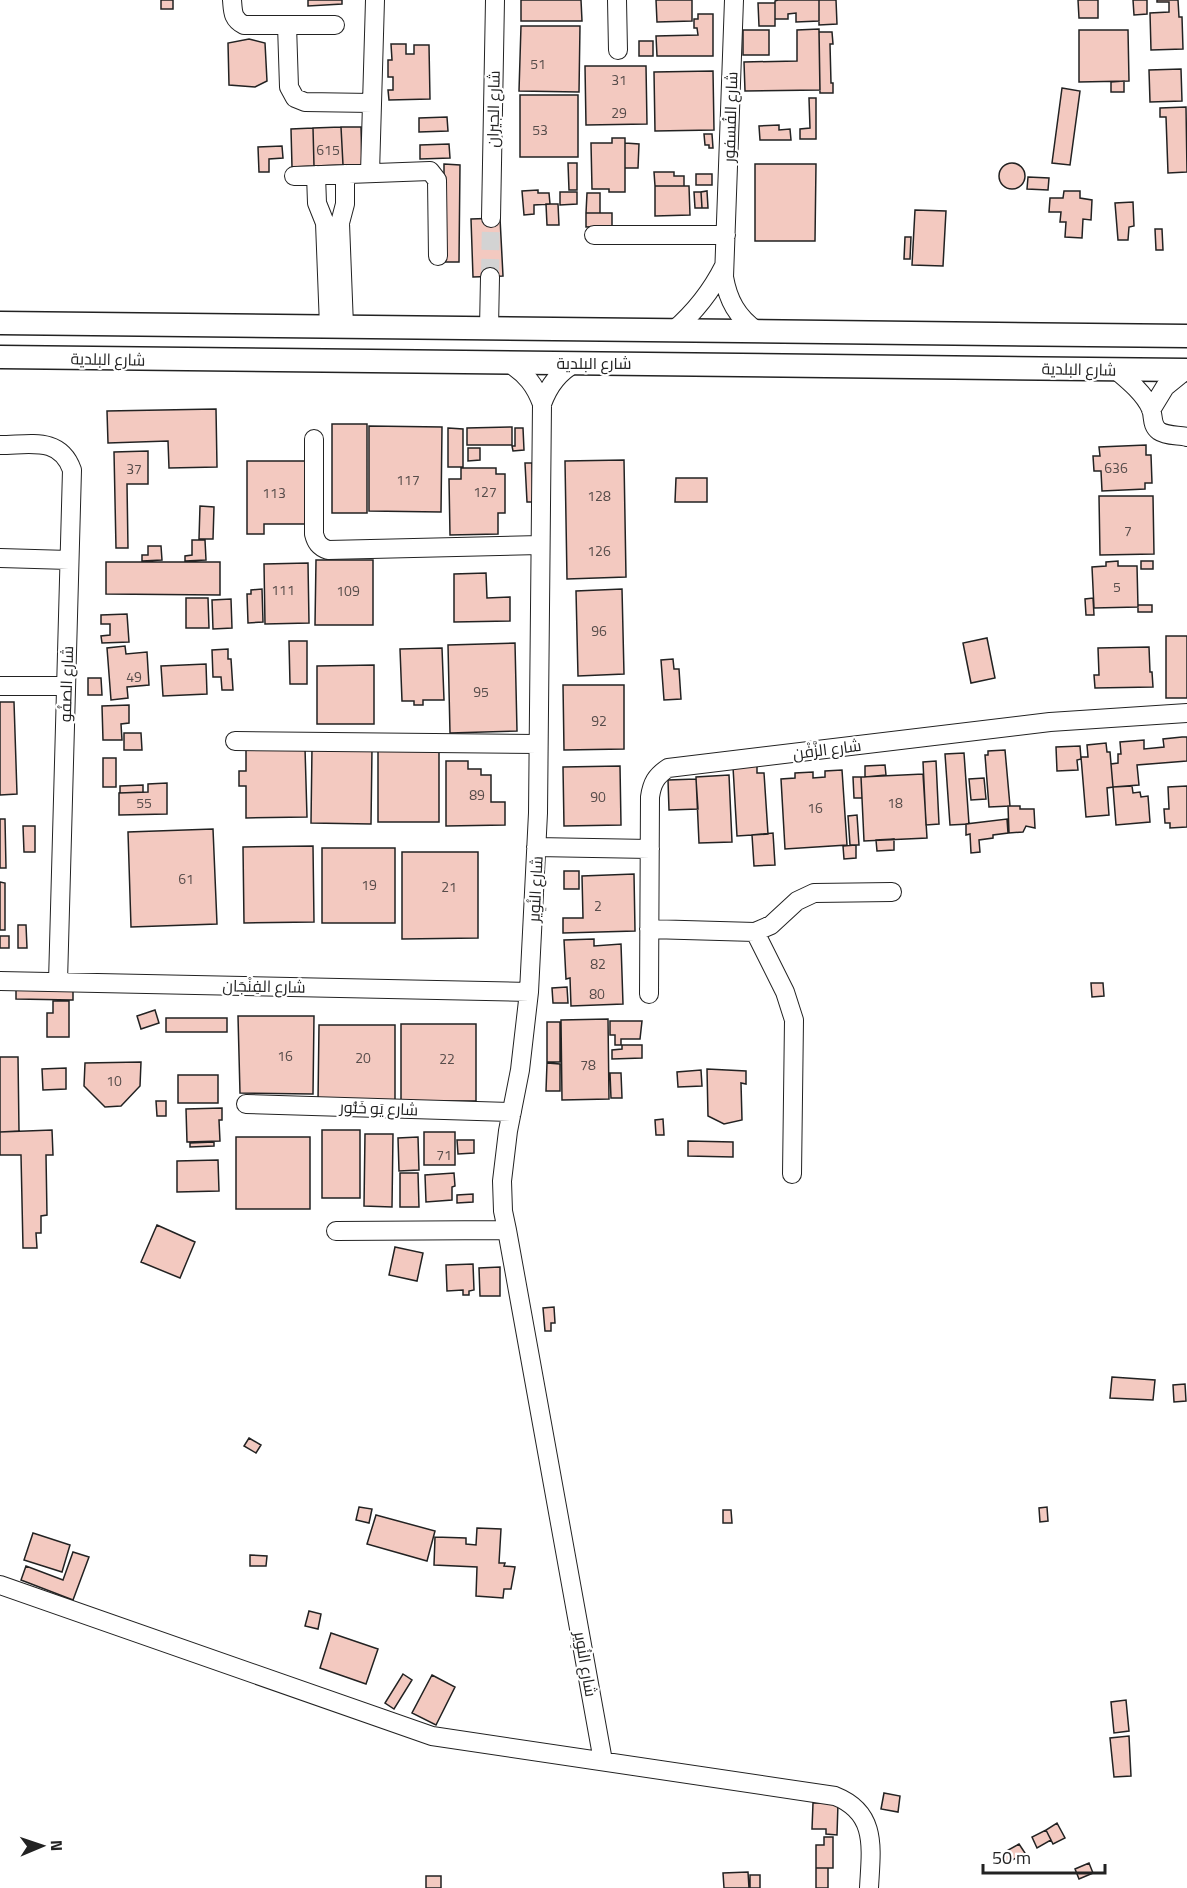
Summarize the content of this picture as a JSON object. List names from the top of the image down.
{
  "streets": {
    "main road": ["شارع البلدية"],
    "street": [
      "شارع الجيران",
      "شارع الفُسفور",
      "شارع الصفُو",
      "شارع الزَّفْن",
      "شارع النُوِير",
      "شارع الفِنْجَان",
      "شارع يَو خَنُّور"
    ]
  },
  "crossings": [
    ["شارع الفُسفور", "شارع البلدية"],
    ["شارع البلدية", "شارع النُوِير"],
    ["شارع الصفُو", "شارع الفِنْجَان"],
    ["شارع النُوِير", "شارع الفِنْجَان"],
    ["شارع النُوِير", "شارع يَو خَنُّور"]
  ],
  "house_numbers": [
    "51",
    "31",
    "29",
    "53",
    "615",
    "636",
    "37",
    "117",
    "127",
    "113",
    "128",
    "7",
    "126",
    "5",
    "111",
    "109",
    "96",
    "49",
    "95",
    "92",
    "89",
    "90",
    "55",
    "18",
    "16",
    "61",
    "19",
    "21",
    "2",
    "82",
    "80",
    "16",
    "20",
    "22",
    "78",
    "10",
    "71"
  ],
  "scale_bar": "50 m",
  "north": "right"
}
